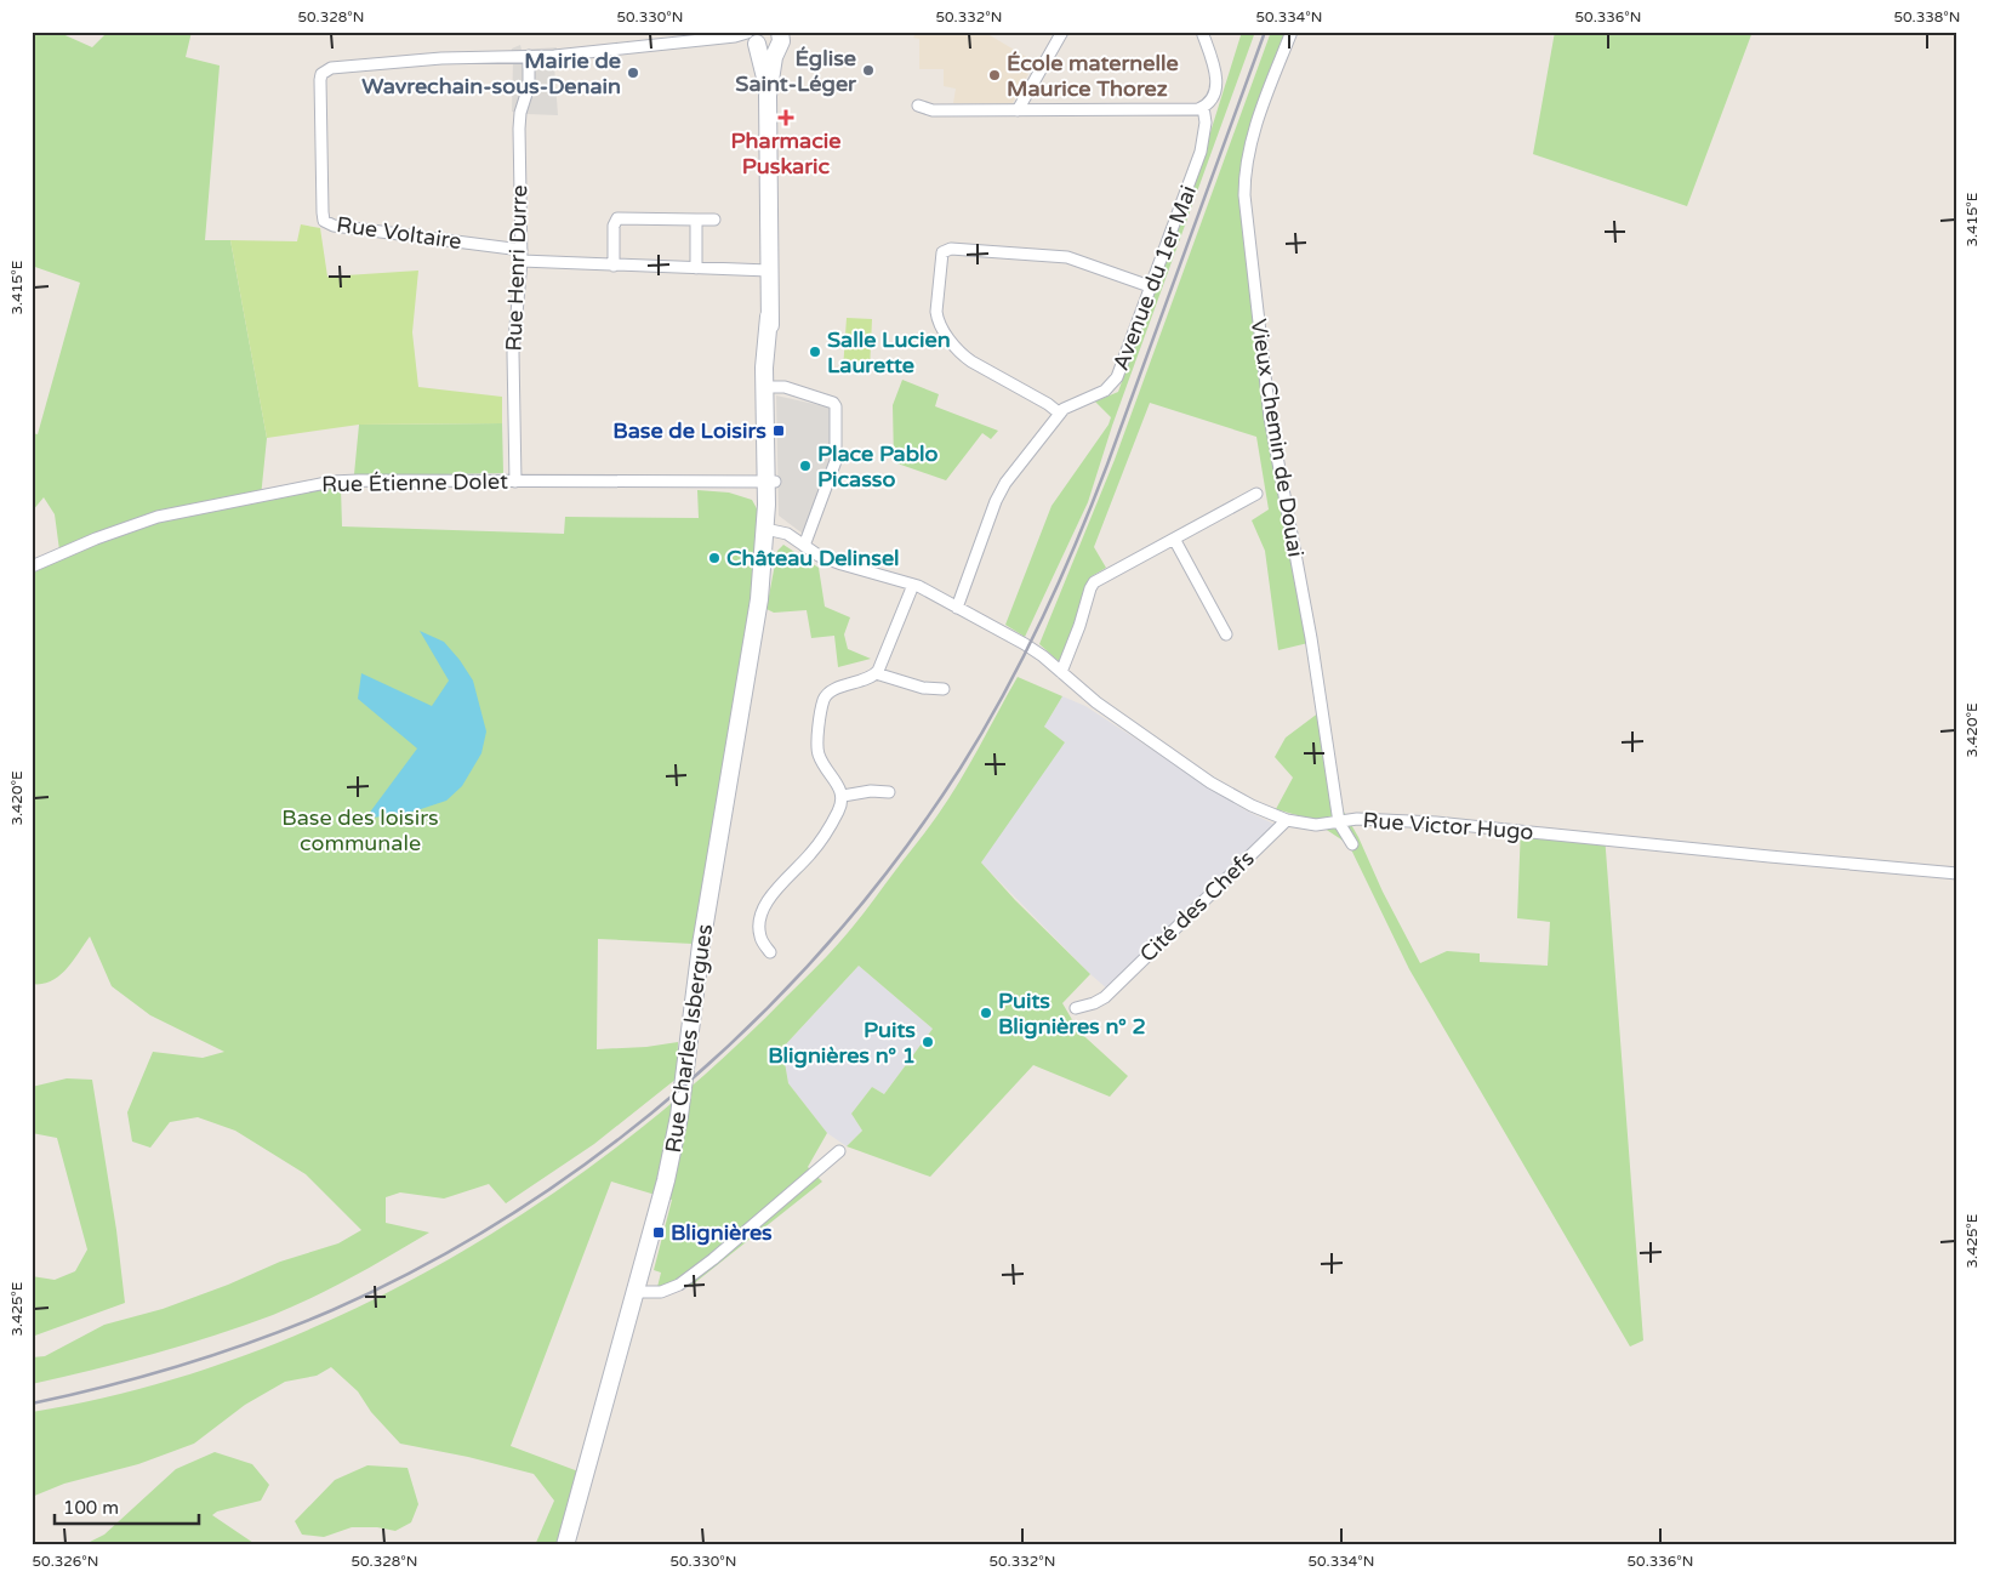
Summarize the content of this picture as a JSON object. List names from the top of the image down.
{
  "streets": {
    "main road": ["Rue Charles Isbergues"],
    "street": [
      "Rue Voltaire",
      "Rue Henri Durre",
      "Avenue du 1er Mai",
      "Vieux Chemin de Douai",
      "Rue Étienne Dolet",
      "Rue Victor Hugo",
      "Cité des Chefs"
    ]
  },
  "crossings": [
    ["Rue Voltaire", "Rue Henri Durre"],
    ["Rue Voltaire", "Rue Charles Isbergues"],
    ["Rue Henri Durre", "Rue Étienne Dolet"],
    ["Avenue du 1er Mai", "Rue Victor Hugo"],
    ["Vieux Chemin de Douai", "Rue Victor Hugo"],
    ["Rue Étienne Dolet", "Rue Charles Isbergues"],
    ["Rue Victor Hugo", "Cité des Chefs"],
    ["Rue Victor Hugo", "Rue Charles Isbergues"]
  ],
  "parks": ["Base des loisirs communale"],
  "places": {
    "other": [
      "Église Saint-Léger",
      "Mairie de Wavrechain-sous-Denain",
      "École maternelle Maurice Thorez",
      "Salle Lucien Laurette",
      "Place Pablo Picasso",
      "Château Delinsel",
      "Puits Blignières n° 2",
      "Puits Blignières n° 1"
    ],
    "health": ["Pharmacie Puskaric"],
    "transit": ["Base de Loisirs", "Blignières"]
  },
  "scale_bar": "100 m",
  "coordinates": [
    "50.328°N",
    "50.330°N",
    "50.332°N",
    "50.334°N",
    "50.336°N",
    "50.338°N",
    "3.415°E",
    "3.420°E",
    "3.425°E",
    "50.326°N"
  ]
}
